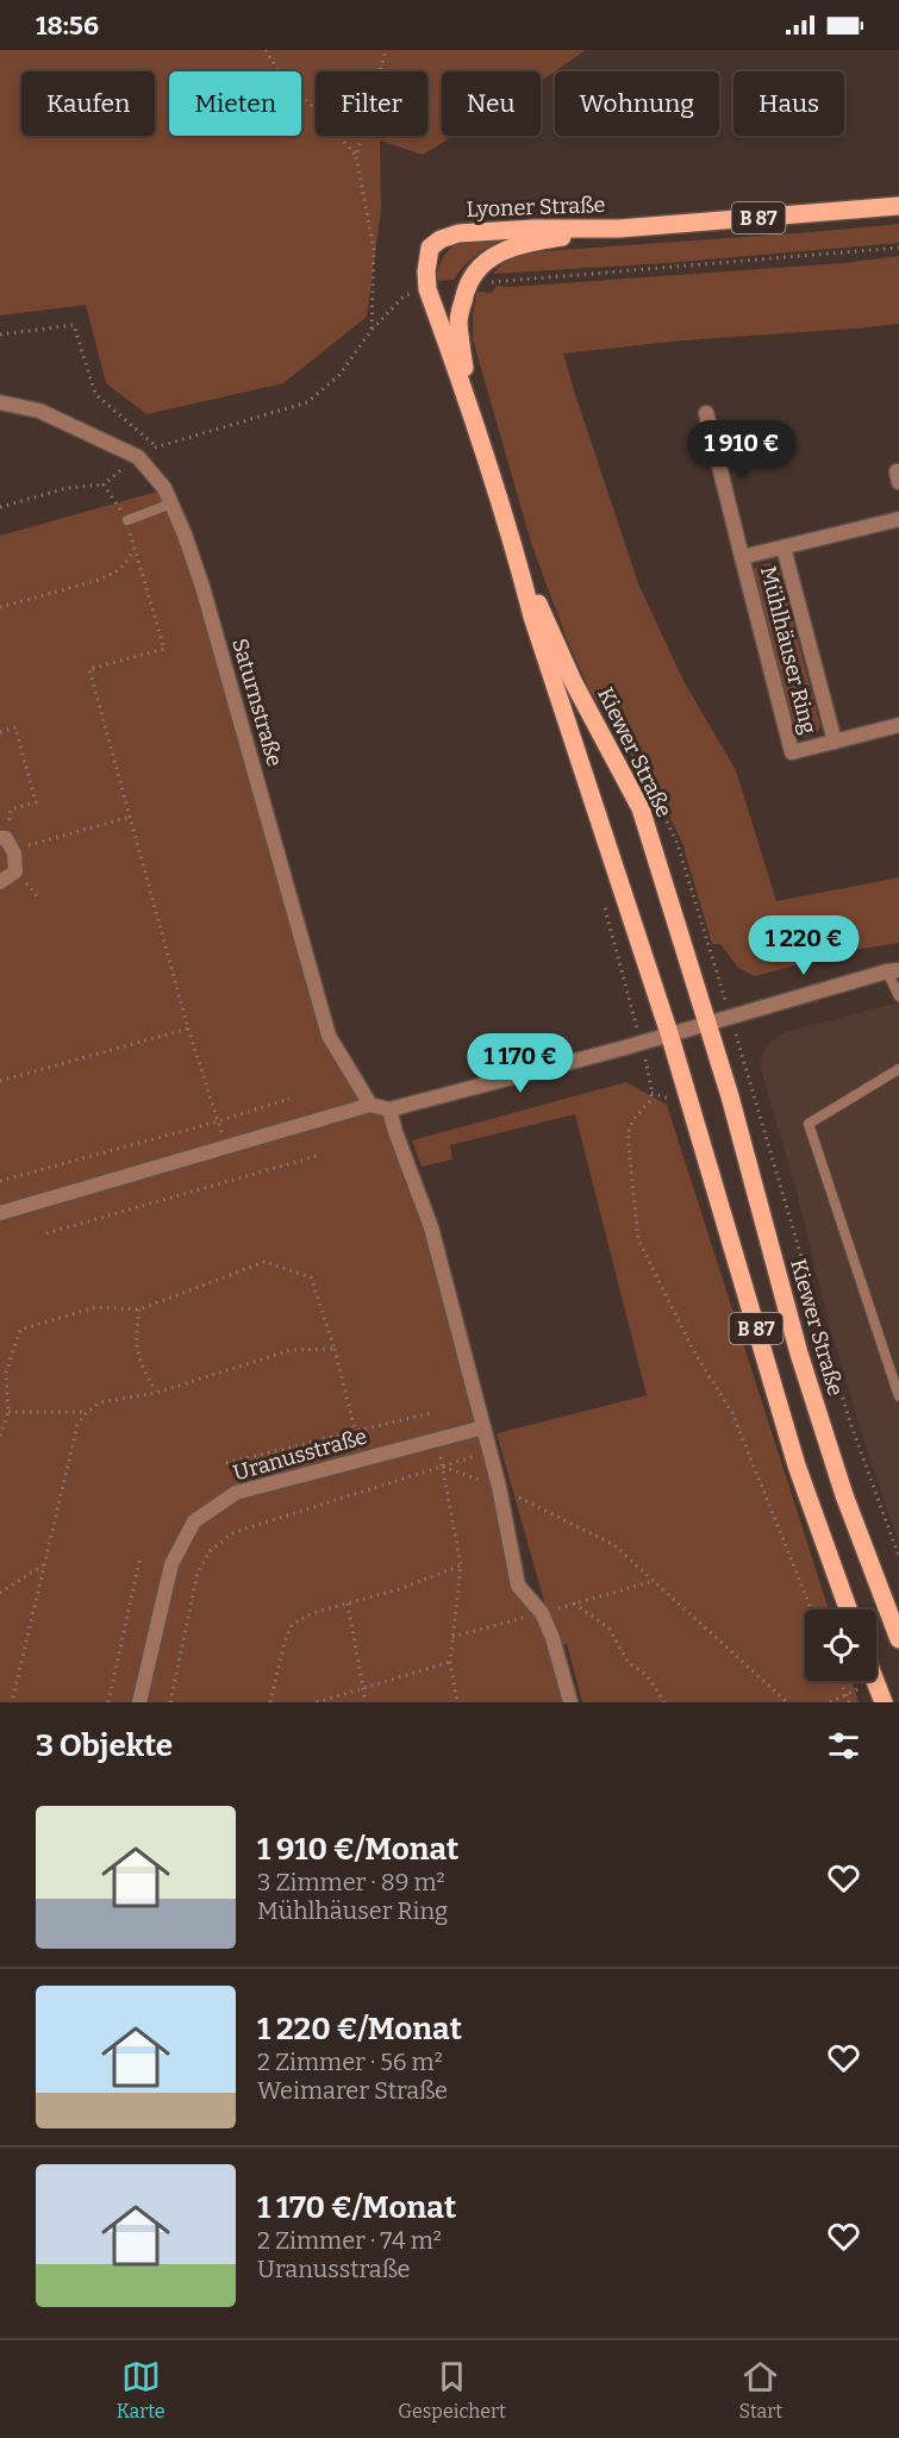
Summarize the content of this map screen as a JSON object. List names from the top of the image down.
{
  "streets": {
    "main road": ["Lyoner Straße", "B 87", "Kiewer Straße"],
    "street": ["Mühlhäuser Ring", "Saturnstraße", "Uranusstraße"]
  },
  "crossings": [
    ["Lyoner Straße", "Kiewer Straße"]
  ],
  "page": {
    "status": "18:56",
    "chip": [
      "Kaufen",
      "Mieten",
      "Filter",
      "Neu",
      "Wohnung",
      "Haus"
    ],
    "price": ["1 910 €", "1 220 €", "1 170 €"],
    "heading": "3 Objekte",
    "list": [
      {
        "name": "1 910 €/Monat",
        "note": "3 Zimmer · 89 m² · Mühlhäuser Ring"
      },
      {
        "name": "1 220 €/Monat",
        "note": "2 Zimmer · 56 m² · Weimarer Straße"
      },
      {
        "name": "1 170 €/Monat",
        "note": "2 Zimmer · 74 m² · Uranusstraße"
      }
    ],
    "tabs": ["Karte", "Gespeichert", "Start"]
  }
}
